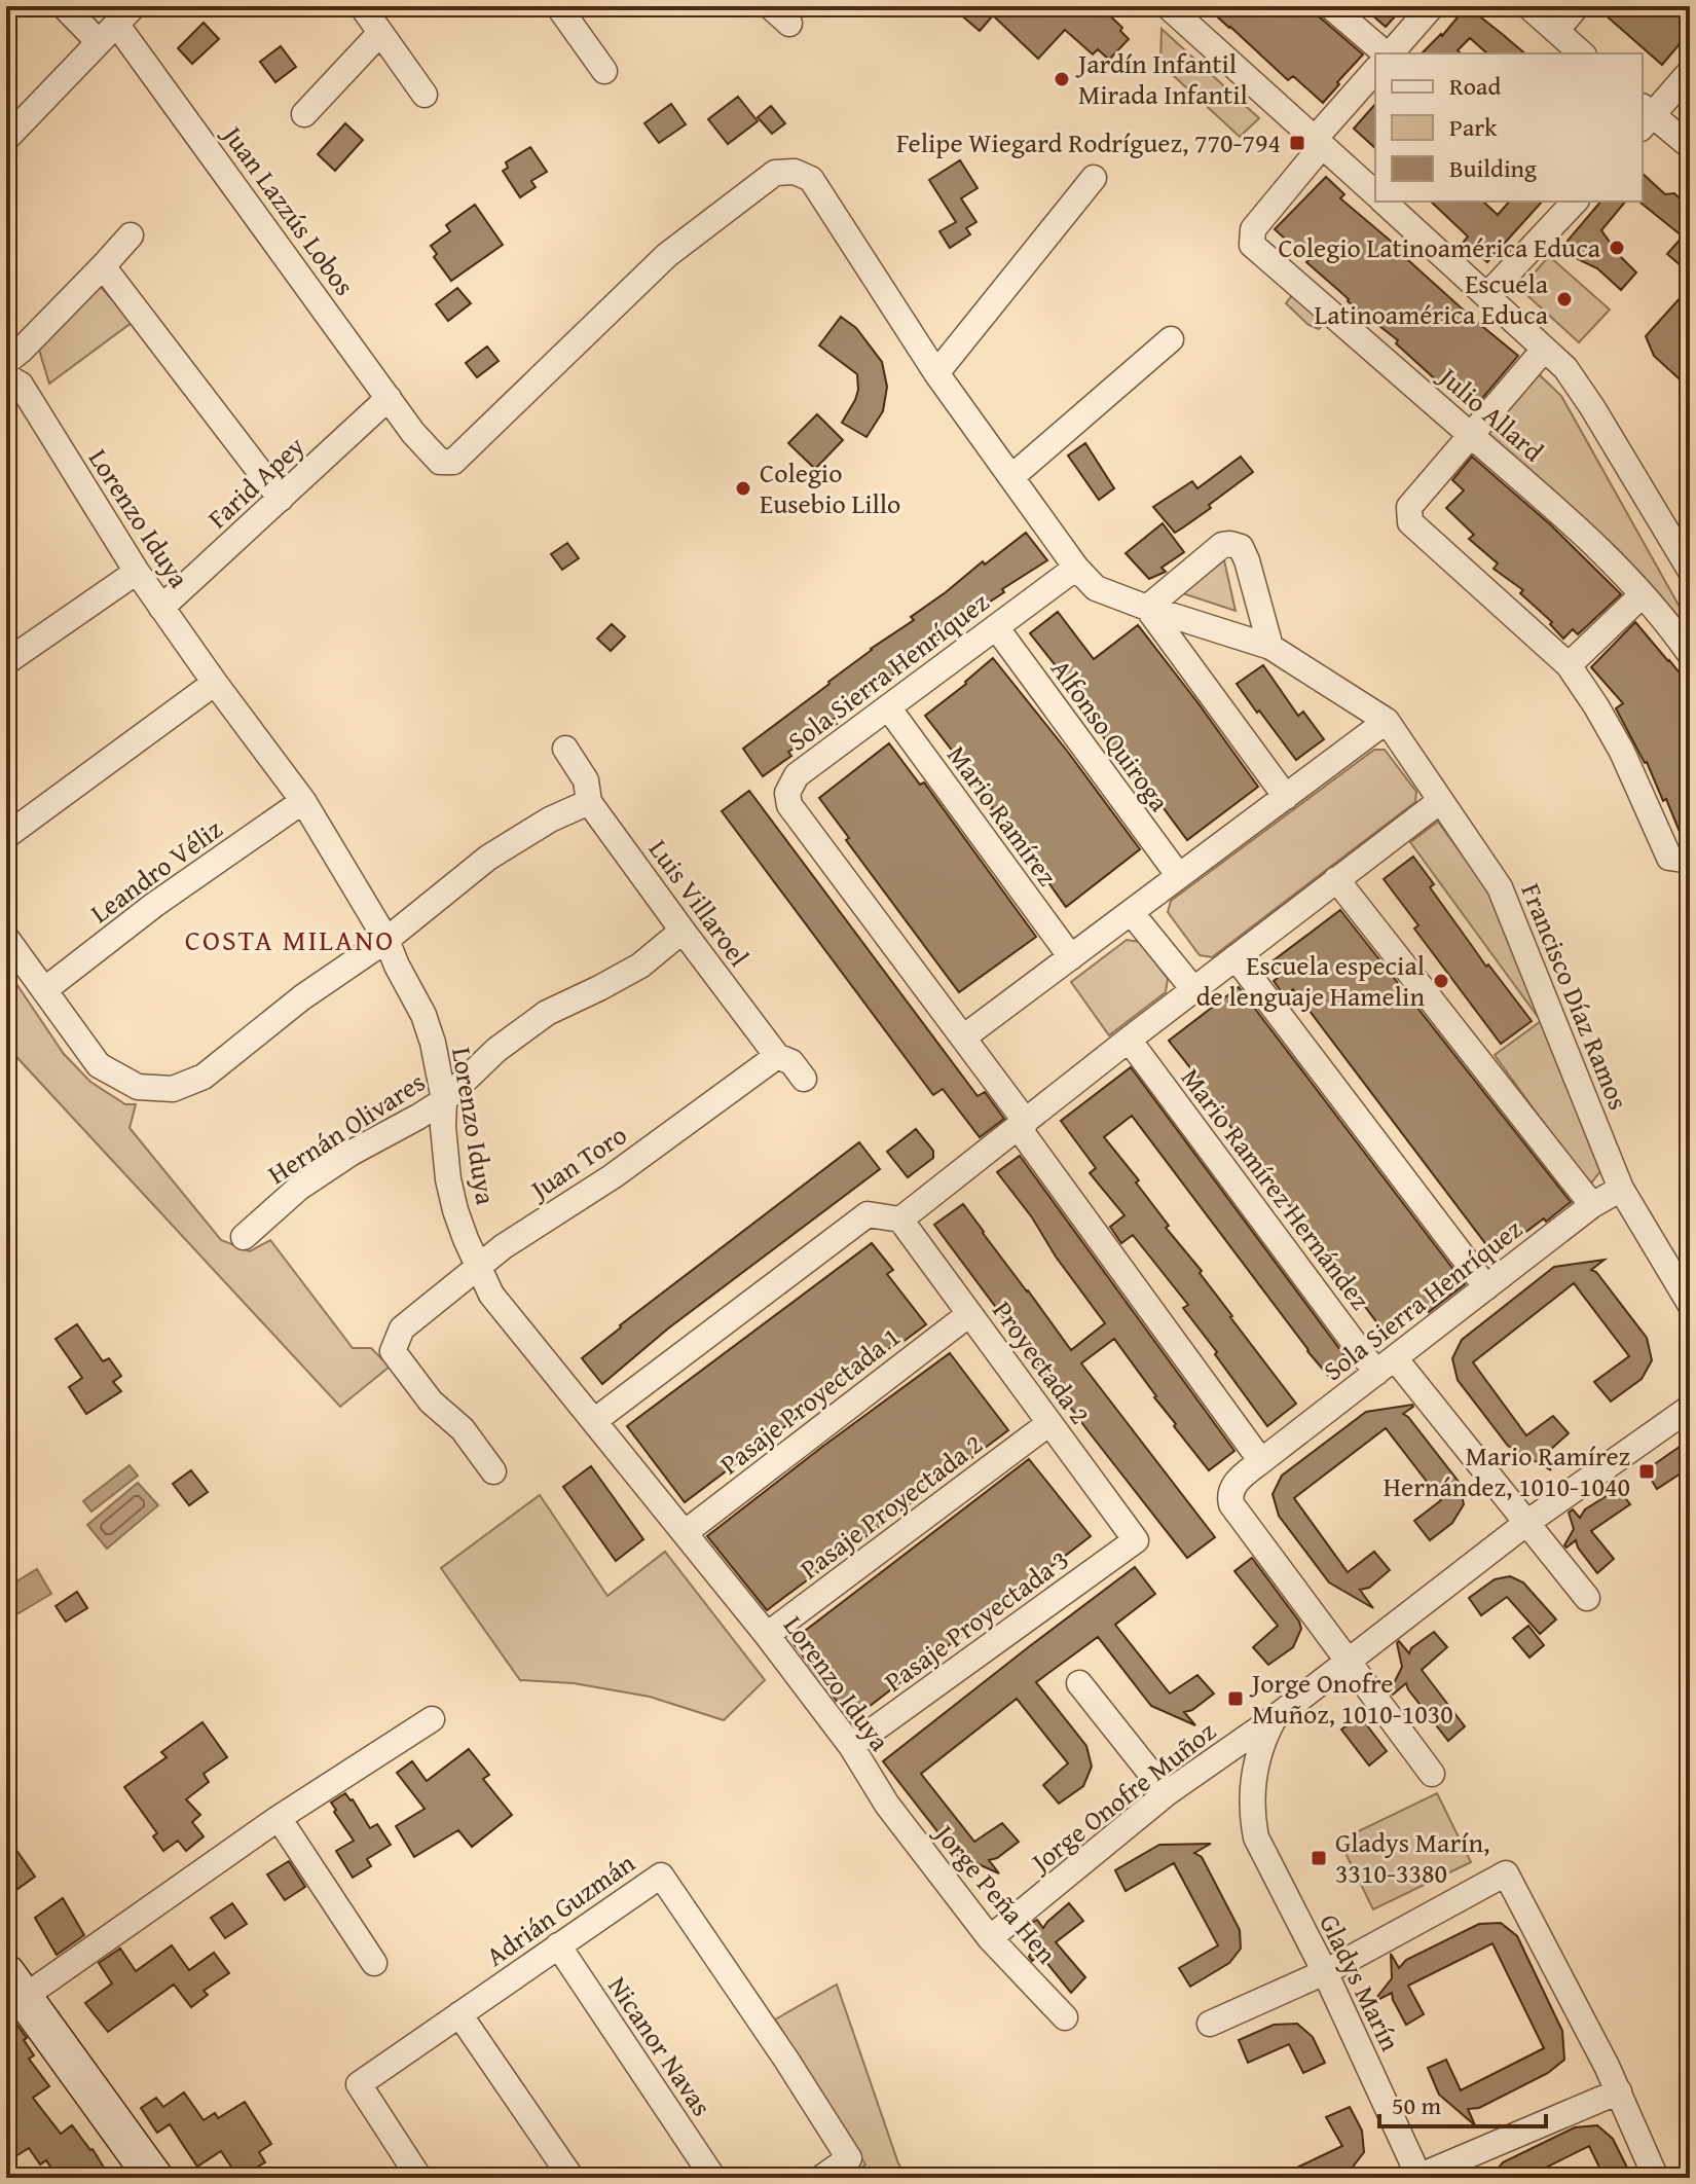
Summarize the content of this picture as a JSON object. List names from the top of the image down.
{
  "streets": {
    "street": [
      "Juan Lazzús Lobos",
      "Julio Allard",
      "Farid Apey",
      "Lorenzo Iduya",
      "Sola Sierra Henríquez",
      "Alfonso Quiroga",
      "Mario Ramírez",
      "Leandro Véliz",
      "Luis Villaroel",
      "Francisco Díaz Ramos",
      "Hernán Olivares",
      "Juan Toro",
      "Mario Ramírez Hernández",
      "Proyectada 2",
      "Pasaje Proyectada 1",
      "Pasaje Proyectada 2",
      "Pasaje Proyectada 3",
      "Jorge Onofre Muñoz",
      "Jorge Peña Hen",
      "Adrián Guzmán",
      "Gladys Marín",
      "Nicanor Navas"
    ]
  },
  "crossings": [
    ["Juan Lazzús Lobos", "Farid Apey"],
    ["Juan Lazzús Lobos", "Sola Sierra Henríquez"],
    ["Farid Apey", "Lorenzo Iduya"],
    ["Lorenzo Iduya", "Leandro Véliz"],
    ["Lorenzo Iduya", "Hernán Olivares"],
    ["Lorenzo Iduya", "Juan Toro"],
    ["Lorenzo Iduya", "Pasaje Proyectada 1"],
    ["Lorenzo Iduya", "Pasaje Proyectada 2"],
    ["Lorenzo Iduya", "Pasaje Proyectada 3"],
    ["Lorenzo Iduya", "Jorge Peña Hen"],
    ["Sola Sierra Henríquez", "Alfonso Quiroga"],
    ["Sola Sierra Henríquez", "Mario Ramírez"],
    ["Sola Sierra Henríquez", "Francisco Díaz Ramos"],
    ["Sola Sierra Henríquez", "Mario Ramírez Hernández"],
    ["Sola Sierra Henríquez", "Jorge Onofre Muñoz"],
    ["Luis Villaroel", "Hernán Olivares"],
    ["Luis Villaroel", "Juan Toro"],
    ["Mario Ramírez Hernández", "Jorge Onofre Muñoz"],
    ["Proyectada 2", "Pasaje Proyectada 1"],
    ["Proyectada 2", "Pasaje Proyectada 2"],
    ["Proyectada 2", "Pasaje Proyectada 3"],
    ["Jorge Onofre Muñoz", "Jorge Peña Hen"],
    ["Jorge Onofre Muñoz", "Gladys Marín"],
    ["Adrián Guzmán", "Nicanor Navas"]
  ],
  "districts": ["COSTA MILANO"],
  "places": {
    "other": [
      "Jardín Infantil Mirada Infantil",
      "Colegio Latinoamérica Educa",
      "Escuela Latinoamérica Educa",
      "Colegio Eusebio Lillo",
      "Escuela especial de lenguaje Hamelin"
    ],
    "transit": [
      "Felipe Wiegard Rodríguez, 770-794",
      "Mario Ramírez Hernández, 1010-1040",
      "Jorge Onofre Muñoz, 1010-1030",
      "Gladys Marín, 3310-3380"
    ]
  },
  "legend": ["Road", "Park", "Building"],
  "scale_bar": "50 m"
}
